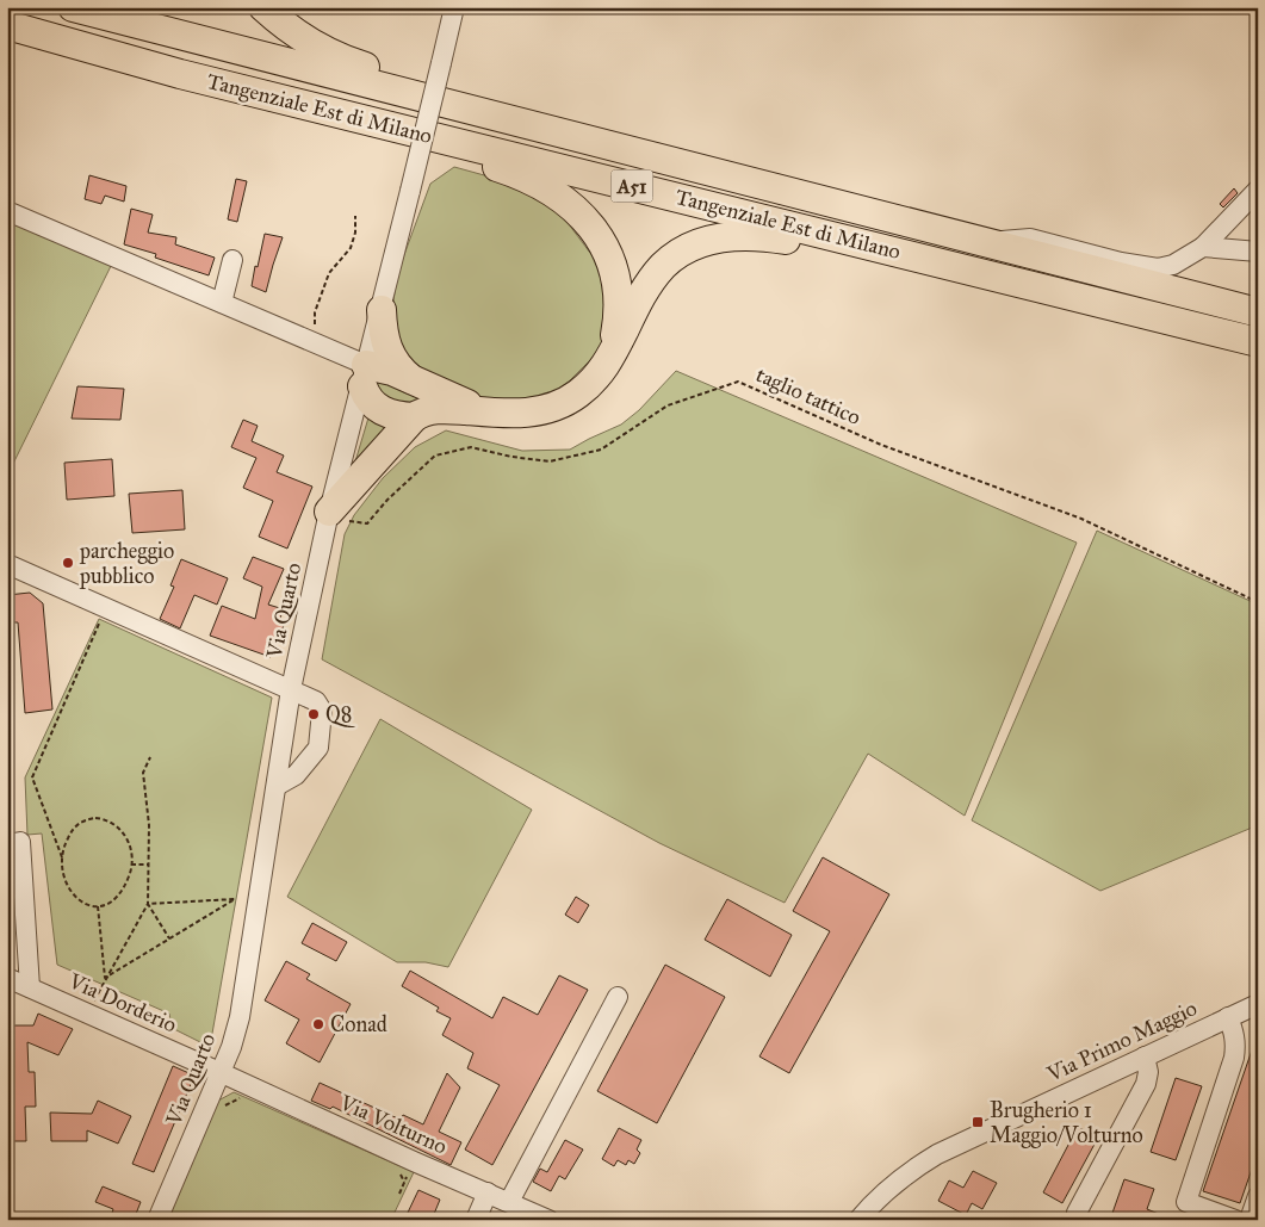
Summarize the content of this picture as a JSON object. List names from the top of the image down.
{
  "streets": {
    "highway": ["Tangenziale Est di Milano", "A51"],
    "street": [
      "Via Quarto",
      "Via Dorderio",
      "Via Primo Maggio",
      "Via Volturno"
    ],
    "path": ["taglio tattico"]
  },
  "crossings": [
    ["taglio tattico", "Via Quarto"],
    ["Via Quarto", "Via Dorderio"],
    ["Via Quarto", "Via Volturno"],
    ["Via Dorderio", "Via Volturno"]
  ],
  "places": {
    "other": ["parcheggio pubblico", "Q8", "Conad"],
    "transit": ["Brugherio 1 Maggio/Volturno"]
  }
}
